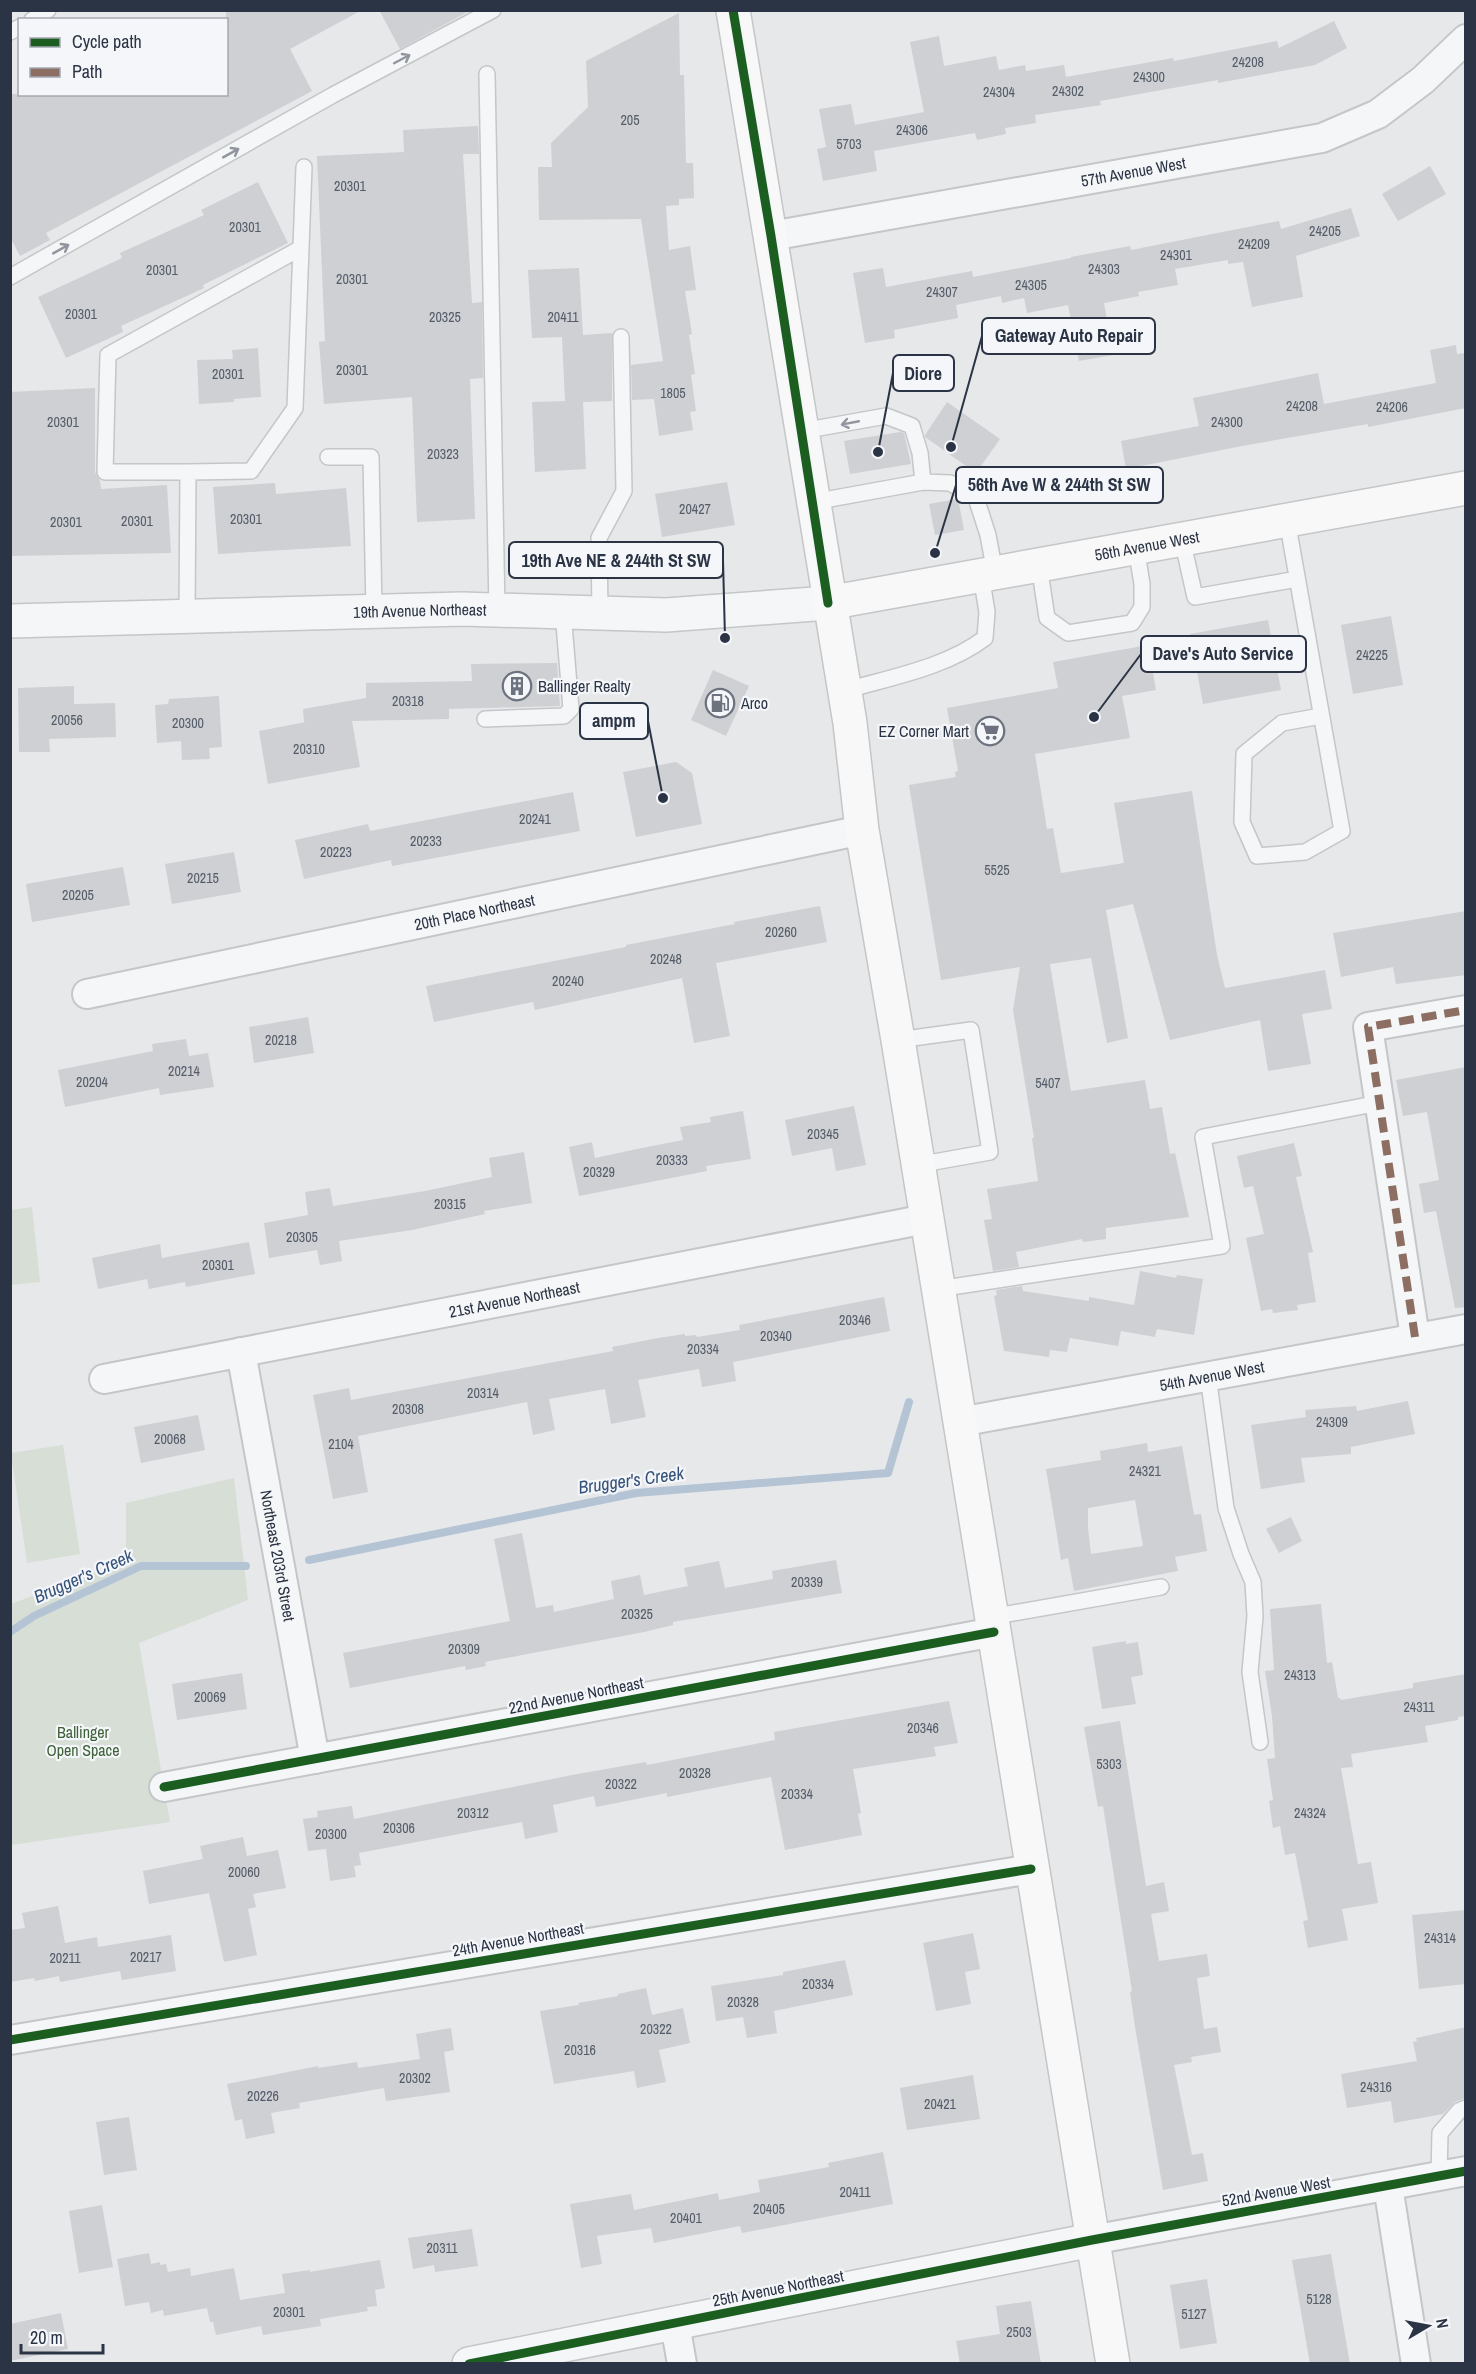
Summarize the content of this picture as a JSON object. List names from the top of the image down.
{
  "streets": {
    "main road": ["56th Avenue West"],
    "street": [
      "57th Avenue West",
      "19th Avenue Northeast",
      "20th Place Northeast",
      "21st Avenue Northeast",
      "54th Avenue West",
      "Northeast 203rd Street",
      "22nd Avenue Northeast",
      "24th Avenue Northeast",
      "52nd Avenue West",
      "25th Avenue Northeast"
    ]
  },
  "crossings": [
    ["56th Avenue West", "19th Avenue Northeast"],
    ["21st Avenue Northeast", "Northeast 203rd Street"],
    ["Northeast 203rd Street", "22nd Avenue Northeast"],
    ["52nd Avenue West", "25th Avenue Northeast"]
  ],
  "water": ["Brugger's Creek"],
  "parks": ["Ballinger Open Space"],
  "places": {
    "other": [
      "Gateway Auto Repair",
      "Diore",
      "56th Ave W & 244th St SW",
      "19th Ave NE & 244th St SW",
      "Dave's Auto Service",
      "ampm"
    ],
    "building": ["Ballinger Realty"],
    "fuel station": ["Arco"],
    "supermarket": ["EZ Corner Mart"]
  },
  "house_numbers": [
    "24208",
    "24300",
    "24302",
    "24304",
    "205",
    "24306",
    "5703",
    "20301",
    "20301",
    "24205",
    "24209",
    "24301",
    "24303",
    "20301",
    "20301",
    "24305",
    "24307",
    "20301",
    "20325",
    "20411",
    "20301",
    "20301",
    "1805",
    "24208",
    "24206",
    "20301",
    "24300",
    "20323",
    "20427",
    "20301",
    "20301",
    "20301",
    "24225",
    "20318",
    "20056",
    "20300",
    "20310",
    "20241",
    "20233",
    "20223",
    "5525",
    "20215",
    "20205",
    "20260",
    "20248",
    "20240",
    "20218",
    "20214",
    "20204",
    "5407",
    "20345",
    "20333",
    "20329",
    "20315",
    "20305",
    "20301",
    "20346",
    "20340",
    "20334",
    "20314",
    "20308",
    "24309",
    "20068",
    "2104",
    "24321",
    "20339",
    "20325",
    "20309",
    "24313",
    "20069",
    "24311",
    "20346",
    "5303",
    "20328",
    "20322",
    "20334",
    "20312",
    "24324",
    "20306",
    "20300",
    "20060",
    "24314",
    "20217",
    "20211",
    "20334",
    "20328",
    "20322",
    "20316",
    "20302",
    "24316",
    "20226",
    "20421",
    "20411",
    "20405",
    "20401",
    "20311",
    "5128",
    "20301",
    "5127",
    "2503"
  ],
  "legend": ["Cycle path", "Path"],
  "scale_bar": "20 m",
  "north": "right"
}
